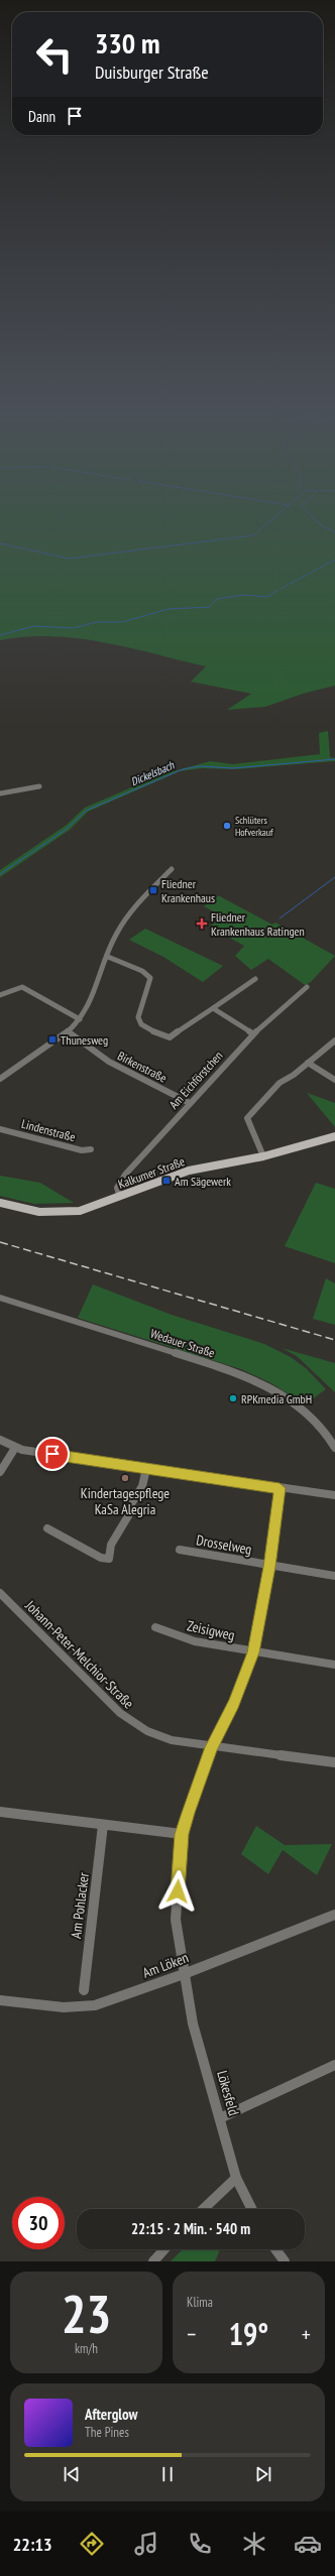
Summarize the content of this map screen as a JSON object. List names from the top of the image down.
{
  "streets": {
    "main road": ["Kalkumer Straße"],
    "street": [
      "Birkenstraße",
      "Am Eichförstchen",
      "Lindenstraße",
      "Wedauer Straße",
      "Drosselweg",
      "Zeisigweg",
      "Johann-Peter-Melchior-Straße",
      "Am Pohlacker",
      "Am Löken",
      "Lökesfeld"
    ]
  },
  "crossings": [
    ["Birkenstraße", "Am Eichförstchen"],
    ["Am Eichförstchen", "Kalkumer Straße"],
    ["Drosselweg", "Lökesfeld"],
    ["Zeisigweg", "Lökesfeld"],
    ["Johann-Peter-Melchior-Straße", "Lökesfeld"],
    ["Am Löken", "Lökesfeld"]
  ],
  "water": ["Dickelsbach"],
  "places": {
    "other": ["Schlüters Hofverkauf", "RPKmedia GmbH", "Kindertagespflege KaSa Alegria"],
    "transit": ["Fliedner Krankenhaus", "Thunesweg", "Am Sägewerk"],
    "health": ["Fliedner Krankenhaus Ratingen"]
  },
  "page": {
    "turn": ["330 m", "Duisburger Straße"],
    "then": "Dann",
    "limit": "30",
    "trip": "22:15 · 2 Min. · 540 m",
    "tile": [
      ["23", "km/h"],
      "Klima"
    ],
    "heat": ["−", "19°", "+"],
    "song": ["Afterglow", "The Pines"],
    "tabs": "22:13"
  }
}
